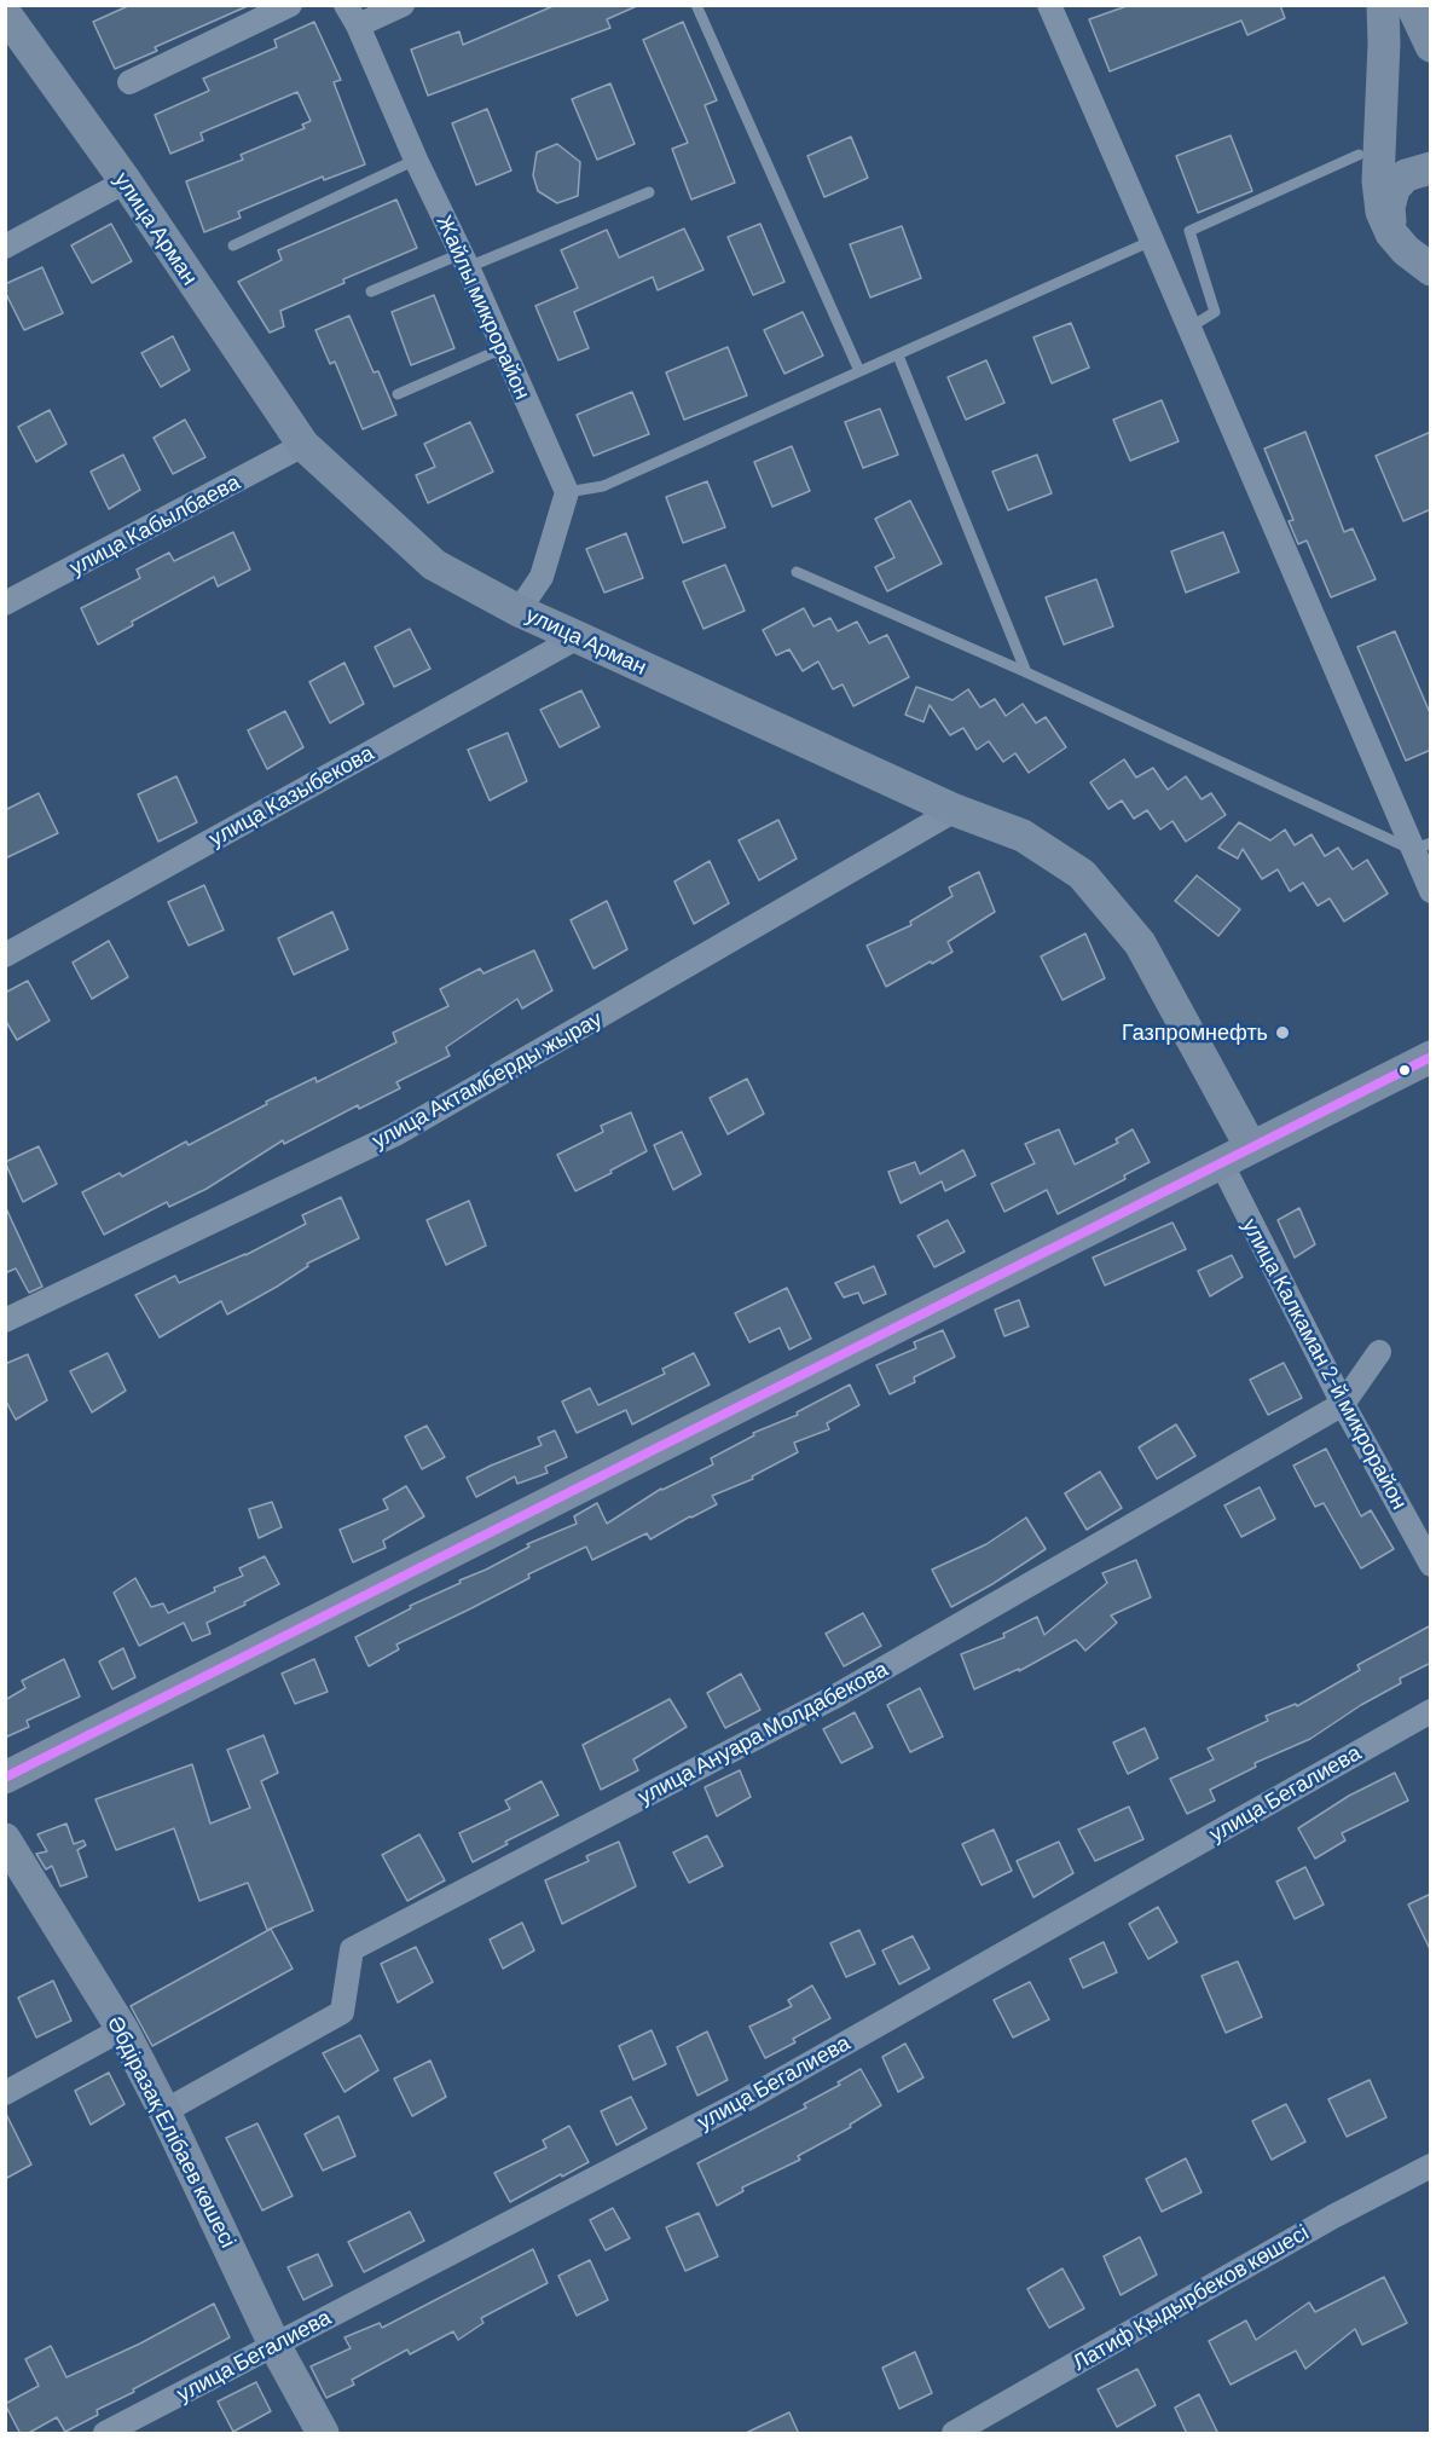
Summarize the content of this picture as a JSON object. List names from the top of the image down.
{
  "streets": {
    "street": [
      "улица Арман",
      "Жайлы микрорайон",
      "улица Кабылбаева",
      "улица Казыбекова",
      "улица Актамберды жырау",
      "улица Калкаман 2-й микрорайон",
      "улица Ануара Молдабекова",
      "улица Бегалиева",
      "Әбдіразақ Елібаев көшесі",
      "Латиф Қыдырбеков көшесі"
    ]
  },
  "crossings": [
    ["улица Арман", "улица Кабылбаева"],
    ["улица Арман", "улица Казыбекова"],
    ["улица Арман", "улица Актамберды жырау"],
    ["улица Калкаман 2-й микрорайон", "улица Ануара Молдабекова"],
    ["улица Ануара Молдабекова", "Әбдіразақ Елібаев көшесі"],
    ["улица Бегалиева", "Әбдіразақ Елібаев көшесі"]
  ],
  "places": ["Газпромнефть"]
}
